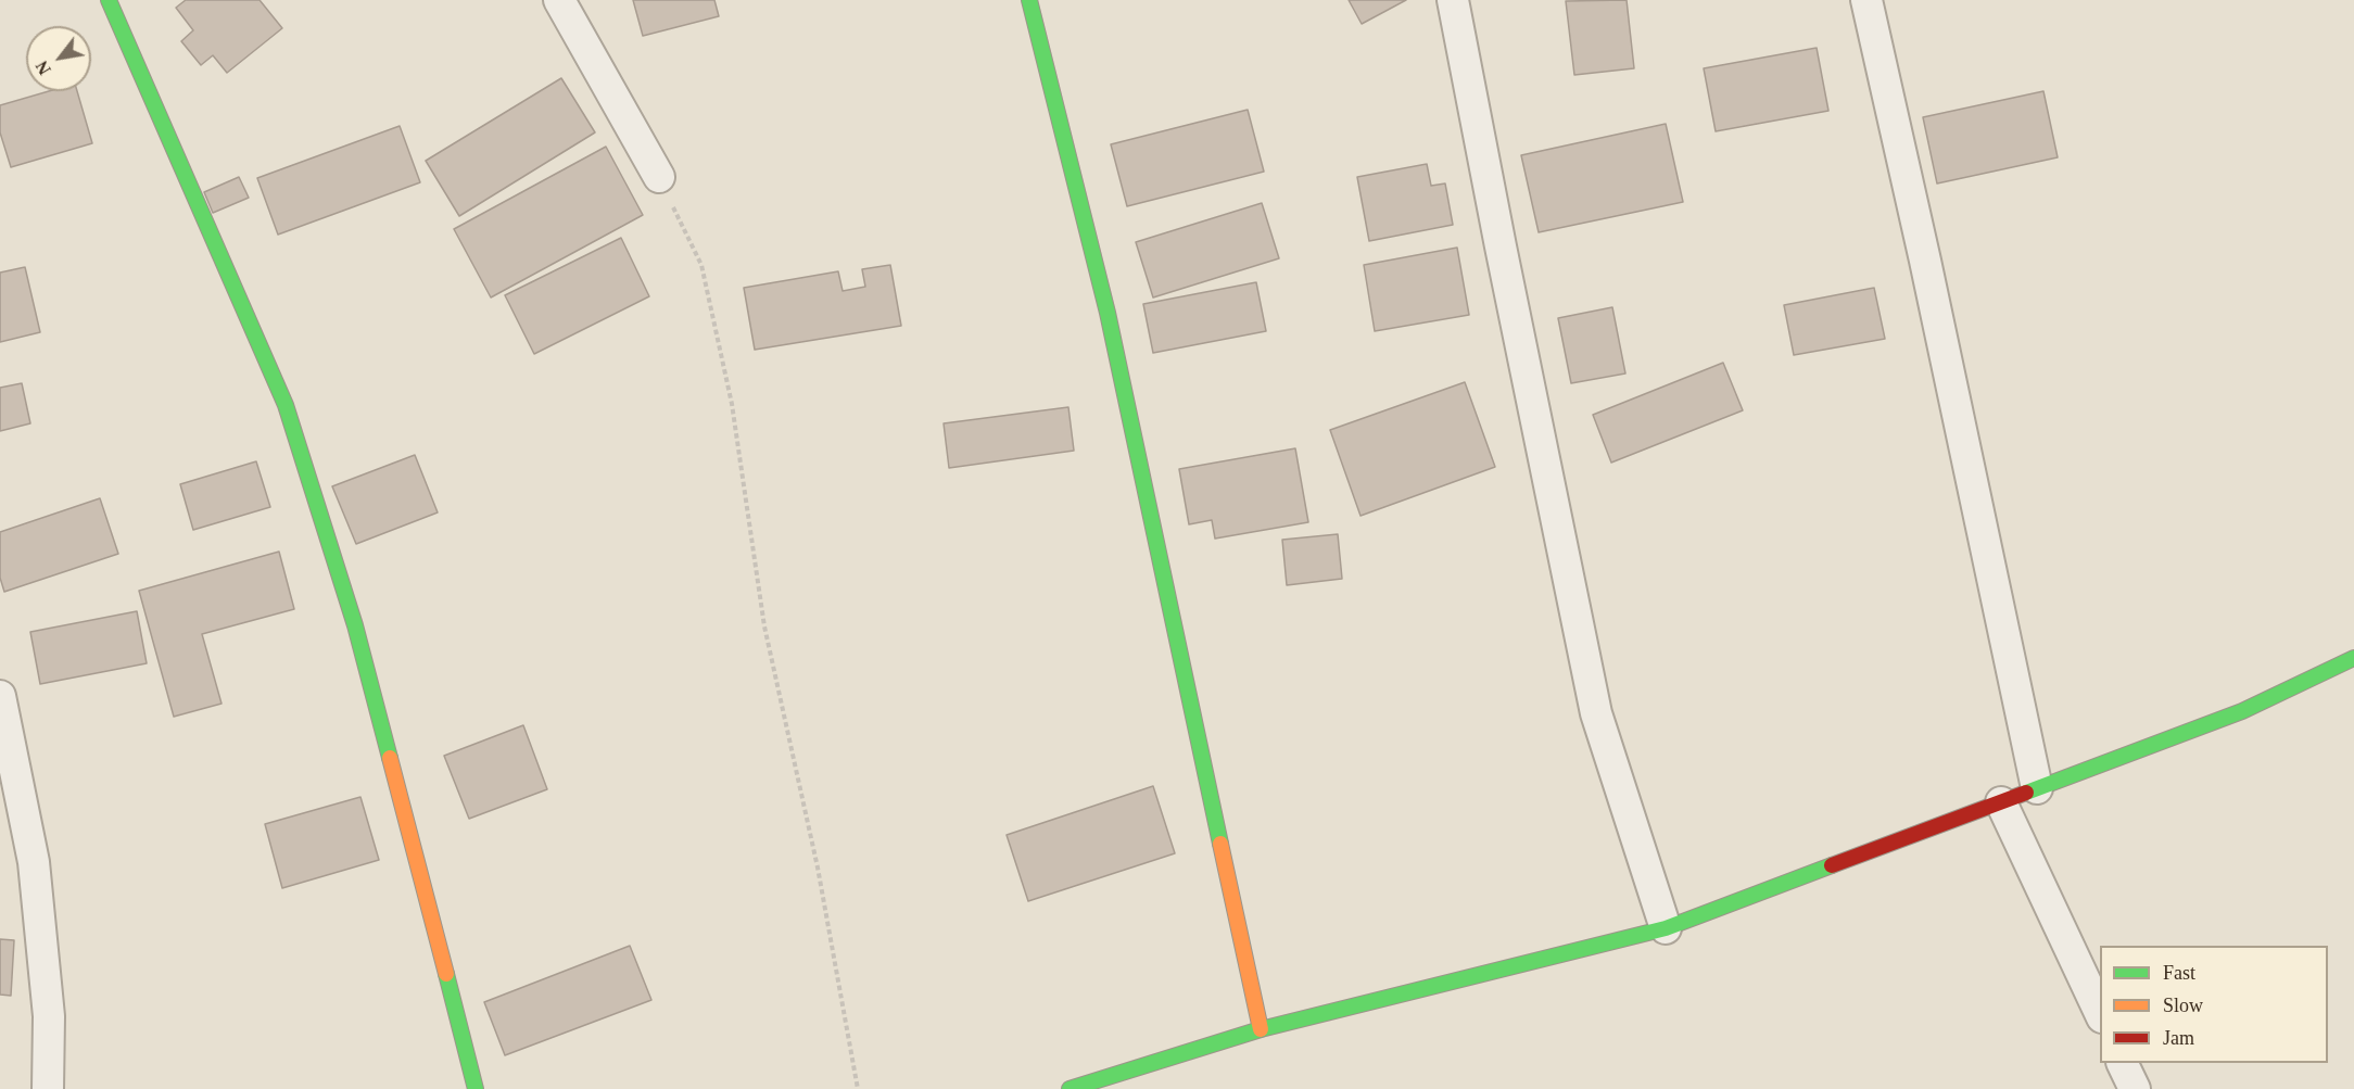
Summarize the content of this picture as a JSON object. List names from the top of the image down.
{
  "legend": ["Fast", "Slow", "Jam"],
  "north": "bottom left"
}
